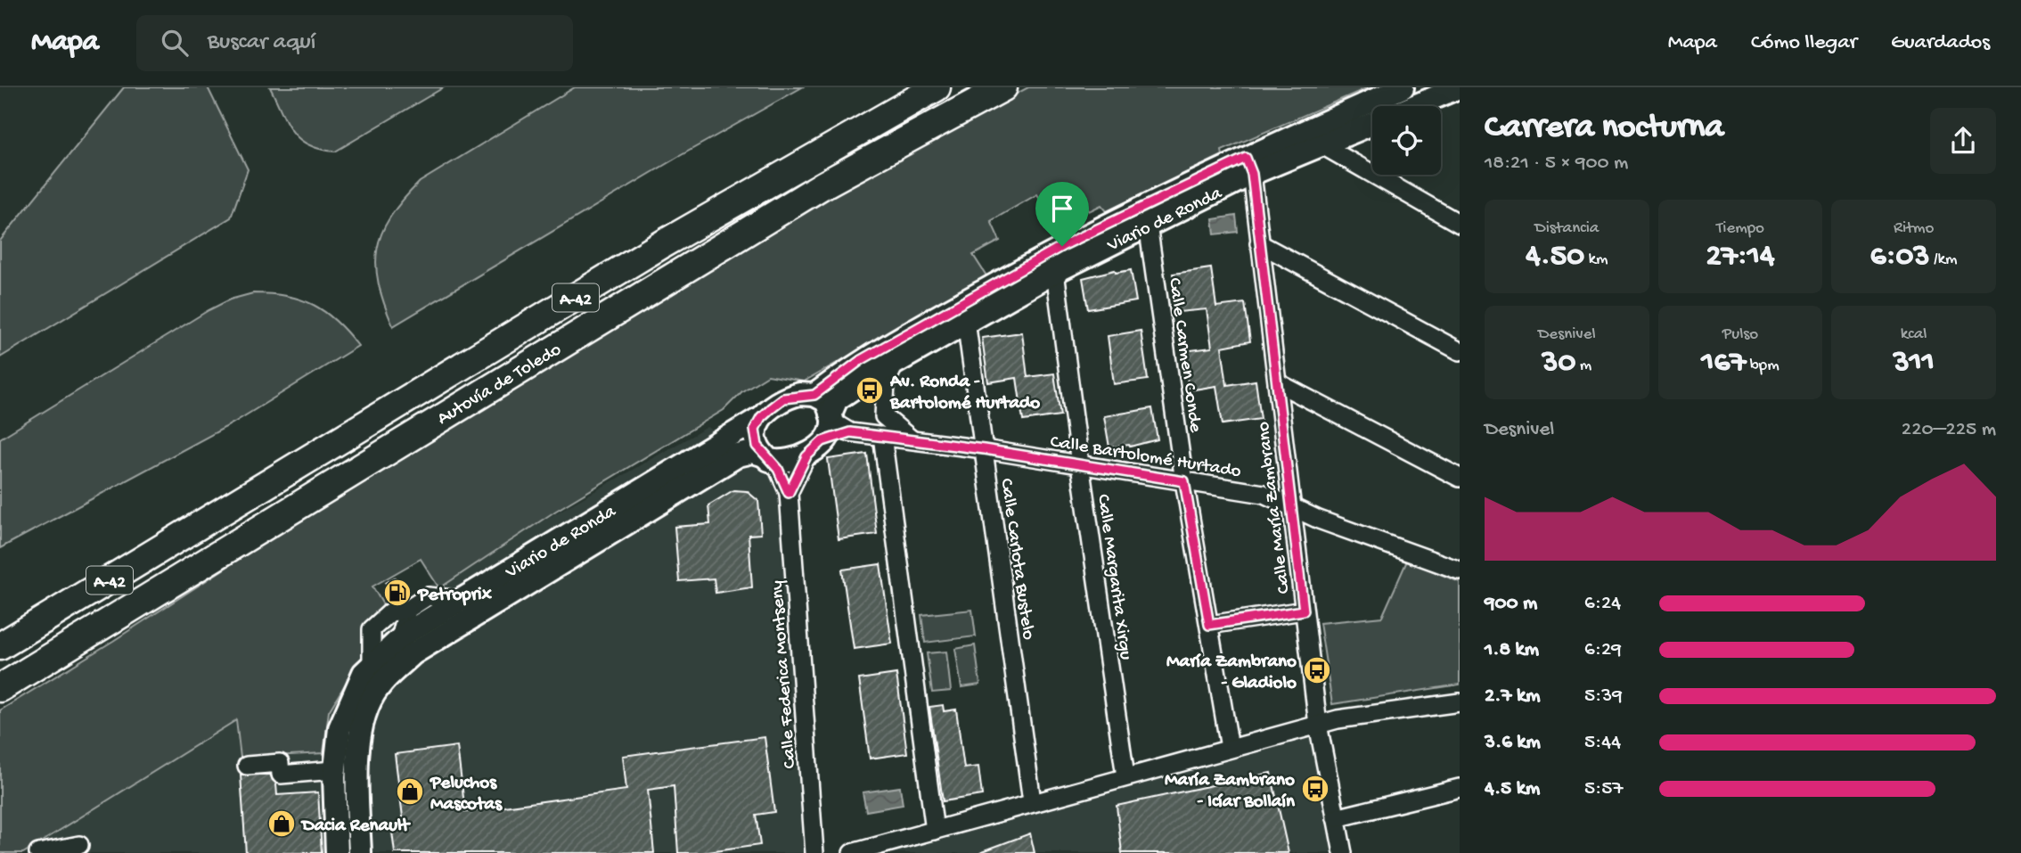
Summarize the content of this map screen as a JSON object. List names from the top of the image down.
{
  "streets": {
    "highway": ["A-42", "Autovía de Toledo"],
    "main road": ["Viario de Ronda"],
    "street": [
      "Calle Carmen Conde",
      "Calle Bartolomé Hurtado",
      "Calle María Zambrano",
      "Calle Carlota Bustelo",
      "Calle Margarita Xirgu",
      "Calle Federica Montseny"
    ]
  },
  "crossings": [
    ["Viario de Ronda", "Calle Carmen Conde"],
    ["Viario de Ronda", "Calle Bartolomé Hurtado"],
    ["Viario de Ronda", "Calle María Zambrano"],
    ["Viario de Ronda", "Calle Carlota Bustelo"],
    ["Viario de Ronda", "Calle Margarita Xirgu"],
    ["Viario de Ronda", "Calle Federica Montseny"],
    ["Calle Carmen Conde", "Calle Bartolomé Hurtado"],
    ["Calle Bartolomé Hurtado", "Calle María Zambrano"],
    ["Calle Bartolomé Hurtado", "Calle Carlota Bustelo"],
    ["Calle Bartolomé Hurtado", "Calle Margarita Xirgu"],
    ["Calle Bartolomé Hurtado", "Calle Federica Montseny"]
  ],
  "places": {
    "bus stop": ["Av. Ronda - Bartolomé Hurtado", "María Zambrano - Gladiolo", "María Zambrano - Icíar Bollaín"],
    "fuel station": ["Petroprix"],
    "shop": ["Peluchos Mascotas", "Dacia Renault"]
  },
  "page": {
    "header": "Mapa",
    "search": "Buscar aquí",
    "nav": ["Mapa", "Cómo llegar", "Guardados"],
    "heading": ["Carrera nocturna", "18:21 · 5 × 900 m"],
    "stats": [
      ["Distancia", "4.50 km"],
      ["Tiempo", "27:14"],
      ["Ritmo", "6:03 /km"],
      ["Desnivel", "30 m"],
      ["Pulso", "167 bpm"],
      ["kcal", "311"]
    ],
    "chart": ["Desnivel", "220–225 m"],
    "list": [
      {
        "name": "900 m",
        "note": "6:24"
      },
      {
        "name": "1.8 km",
        "note": "6:29"
      },
      {
        "name": "2.7 km",
        "note": "5:39"
      },
      {
        "name": "3.6 km",
        "note": "5:44"
      },
      {
        "name": "4.5 km",
        "note": "5:57"
      }
    ]
  }
}
